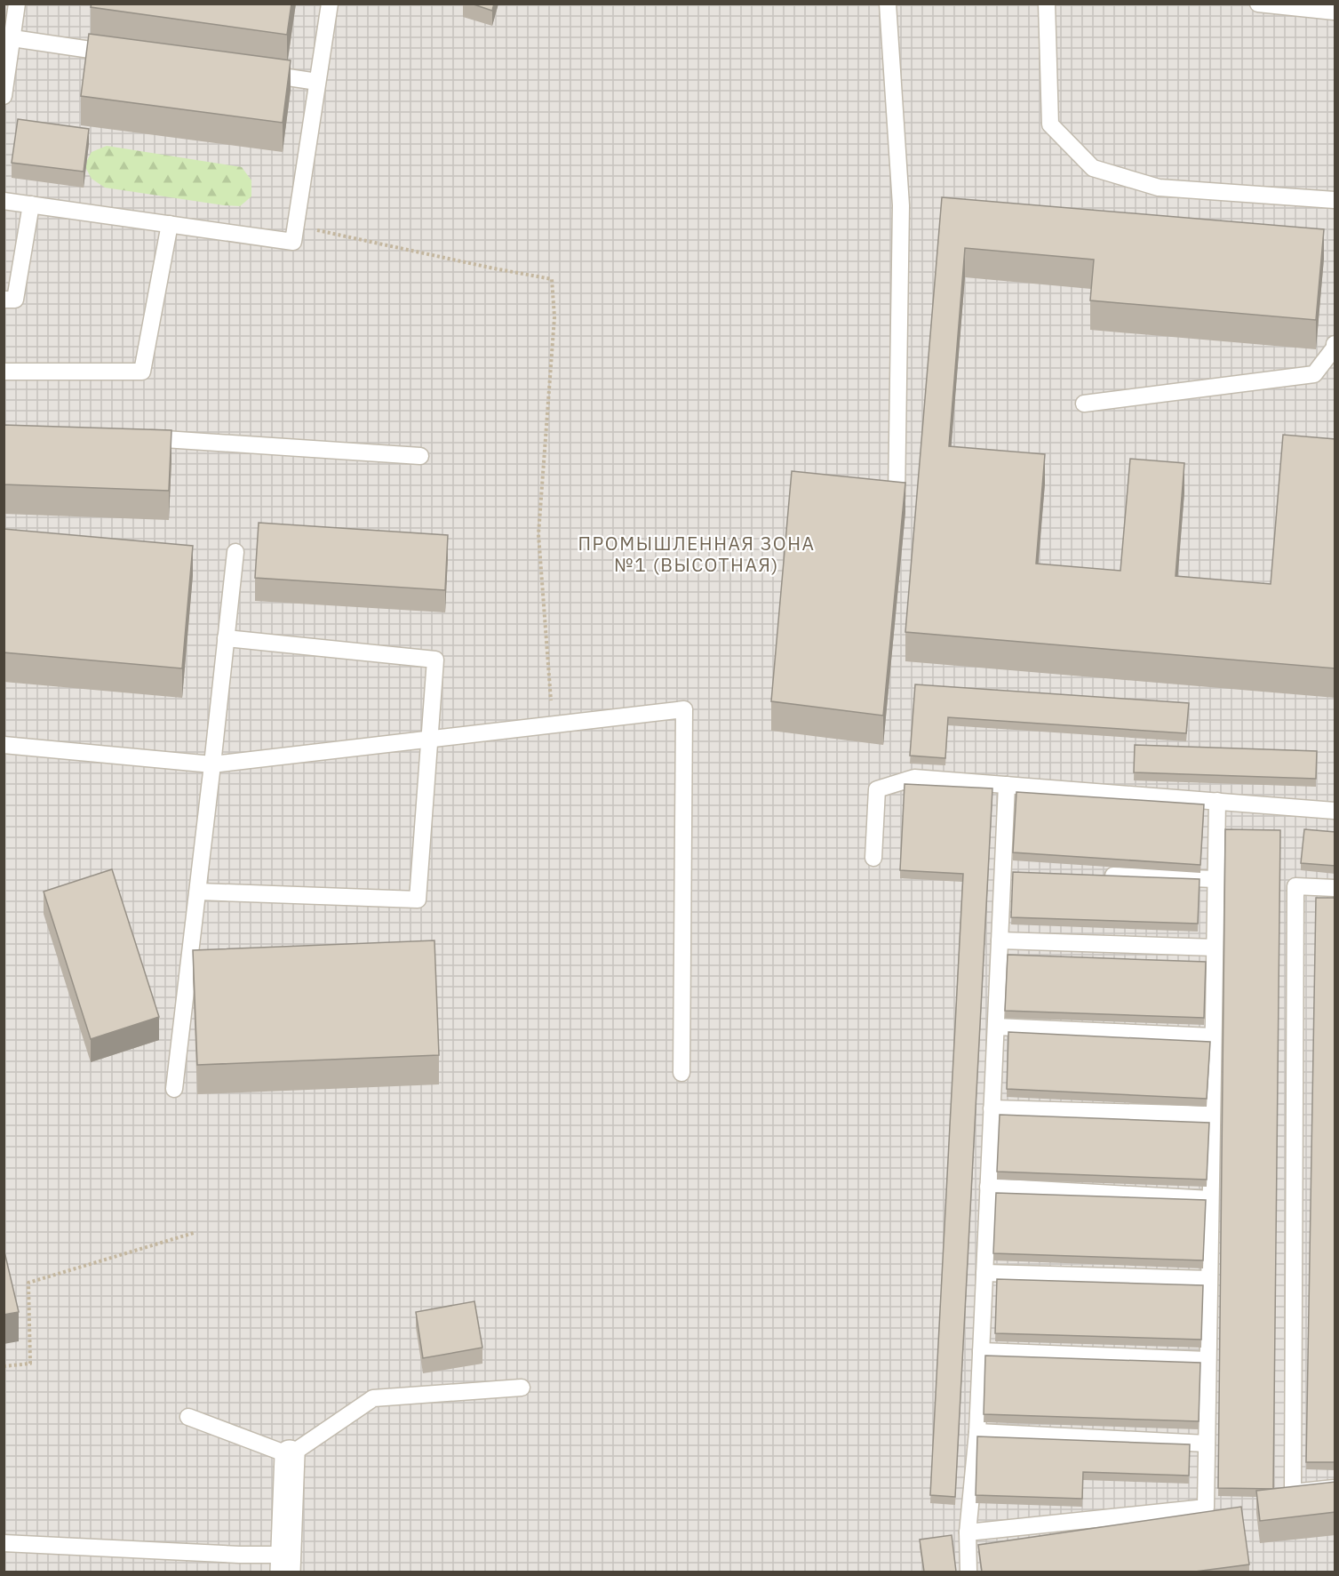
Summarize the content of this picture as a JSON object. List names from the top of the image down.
{
  "districts": ["ПРОМЫШЛЕННАЯ ЗОНА №1 (ВЫСОТНАЯ)"]
}
